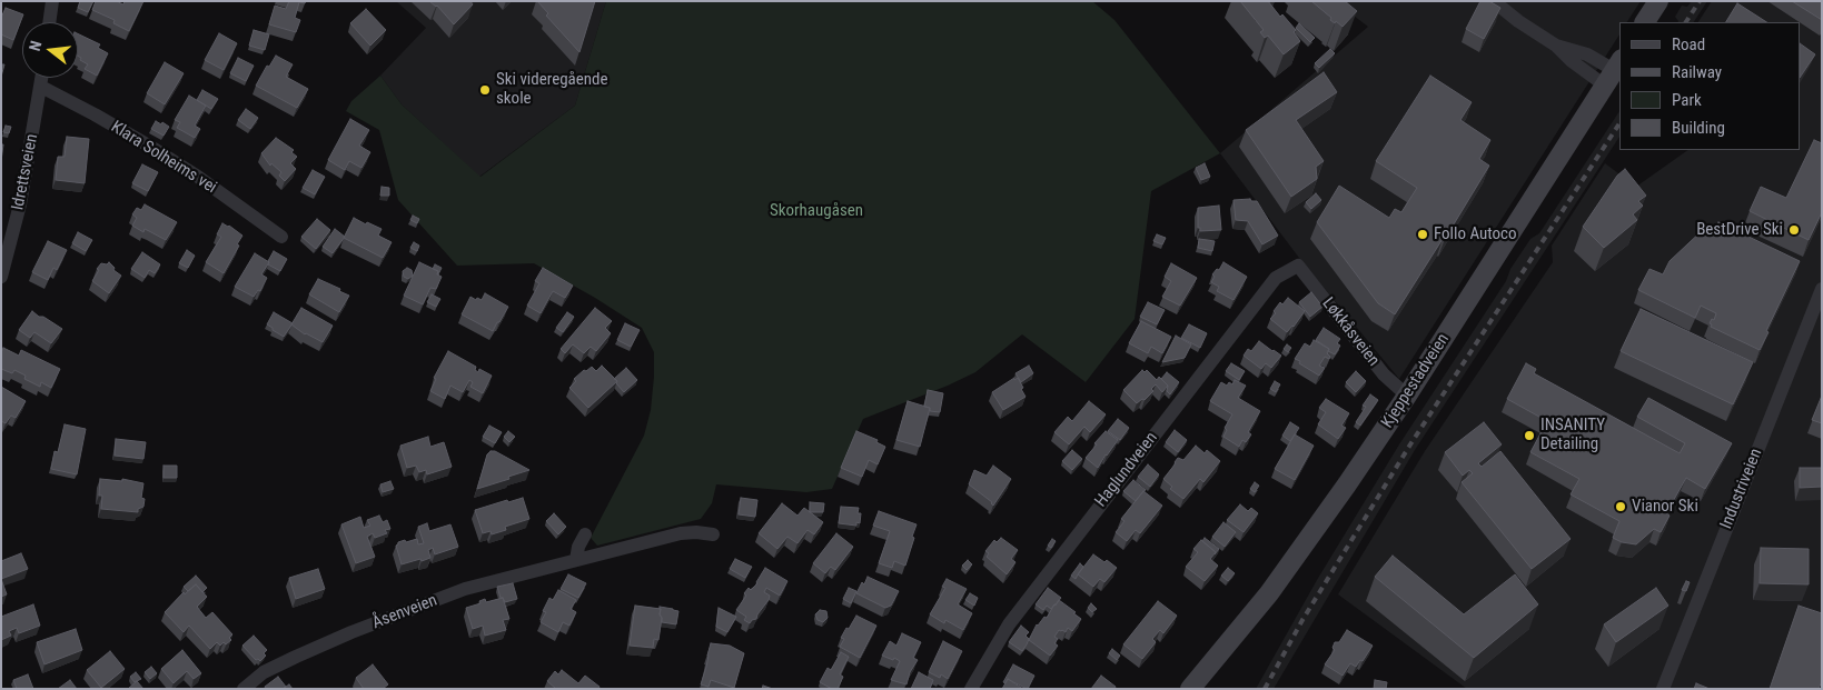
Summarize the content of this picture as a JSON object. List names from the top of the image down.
{
  "streets": {
    "main road": ["Kjeppestadveien"],
    "street": [
      "Klara Solheims vei",
      "Idrettsveien",
      "Løkkåsveien",
      "Haglundveien",
      "Industriveien",
      "Åsenveien"
    ]
  },
  "crossings": [
    ["Klara Solheims vei", "Idrettsveien"],
    ["Løkkåsveien", "Kjeppestadveien"],
    ["Løkkåsveien", "Haglundveien"]
  ],
  "parks": ["Skorhaugåsen"],
  "places": [
    "Ski videregående skole",
    "BestDrive Ski",
    "Follo Autoco",
    "INSANITY Detailing",
    "Vianor Ski"
  ],
  "legend": [
    "Road",
    "Railway",
    "Park",
    "Building"
  ],
  "north": "left"
}
